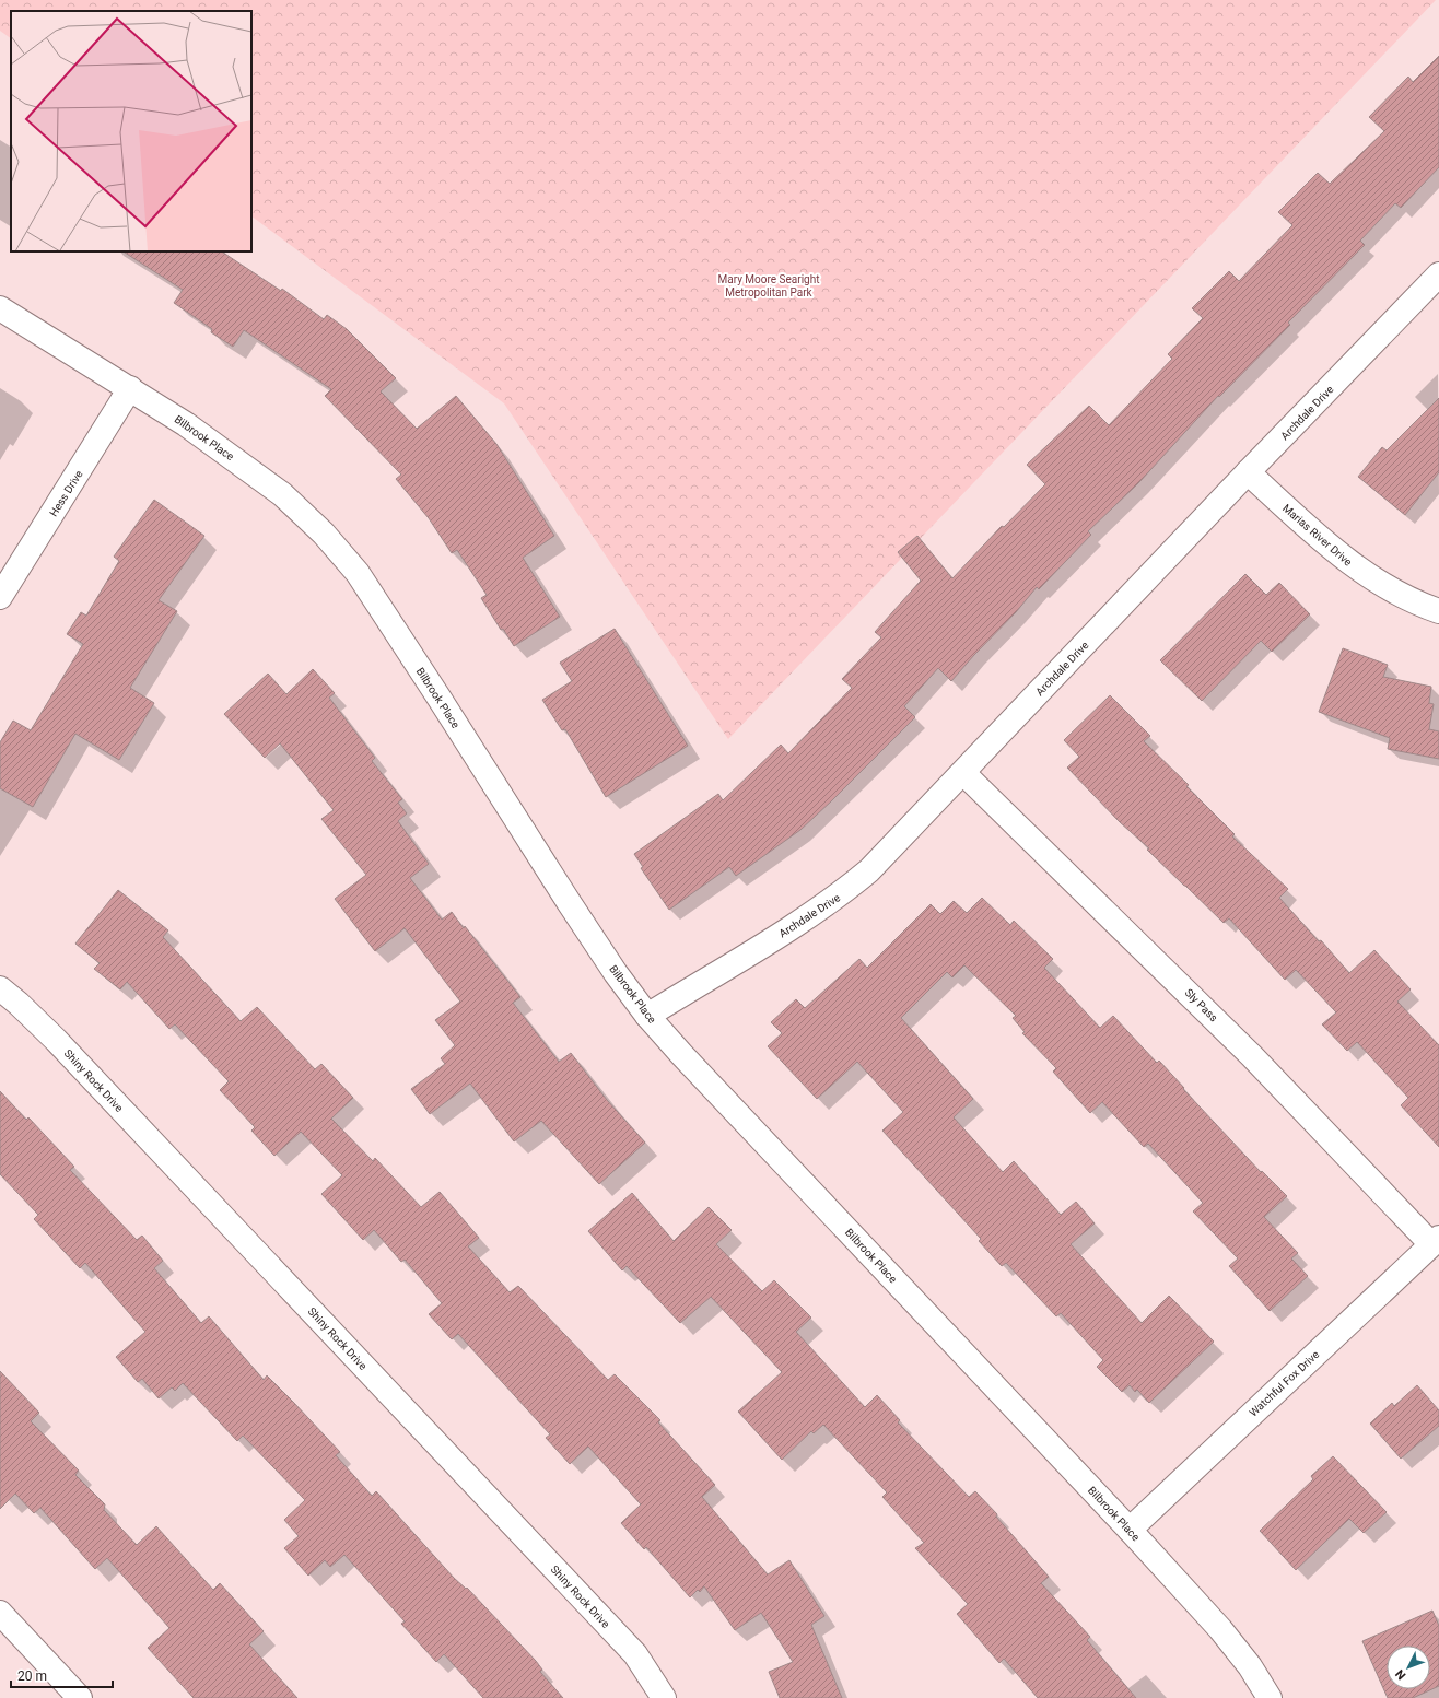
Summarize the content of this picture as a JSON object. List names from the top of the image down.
{
  "streets": {
    "street": [
      "Archdale Drive",
      "Bilbrook Place",
      "Hess Drive",
      "Marias River Drive",
      "Sly Pass",
      "Shiny Rock Drive",
      "Watchful Fox Drive"
    ]
  },
  "crossings": [
    ["Archdale Drive", "Bilbrook Place"],
    ["Archdale Drive", "Marias River Drive"],
    ["Archdale Drive", "Sly Pass"],
    ["Bilbrook Place", "Hess Drive"],
    ["Bilbrook Place", "Watchful Fox Drive"],
    ["Sly Pass", "Watchful Fox Drive"]
  ],
  "parks": ["Mary Moore Searight Metropolitan Park"],
  "scale_bar": "20 m",
  "north": "bottom left"
}
